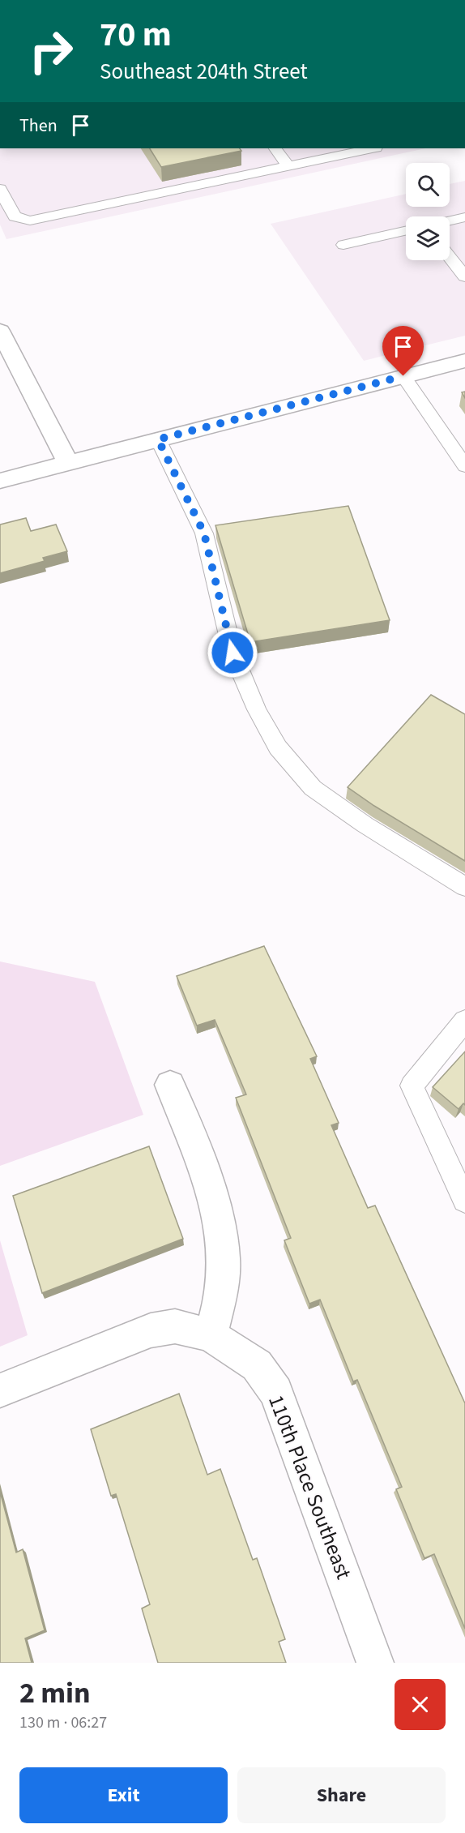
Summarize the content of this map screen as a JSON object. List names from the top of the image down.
{
  "streets": {
    "street": ["110th Place Southeast"]
  },
  "page": {
    "turn": ["70 m", "Southeast 204th Street"],
    "then": "Then",
    "heading": ["2 min", "130 m · 06:27"],
    "buttons": ["Exit", "Share"]
  }
}
